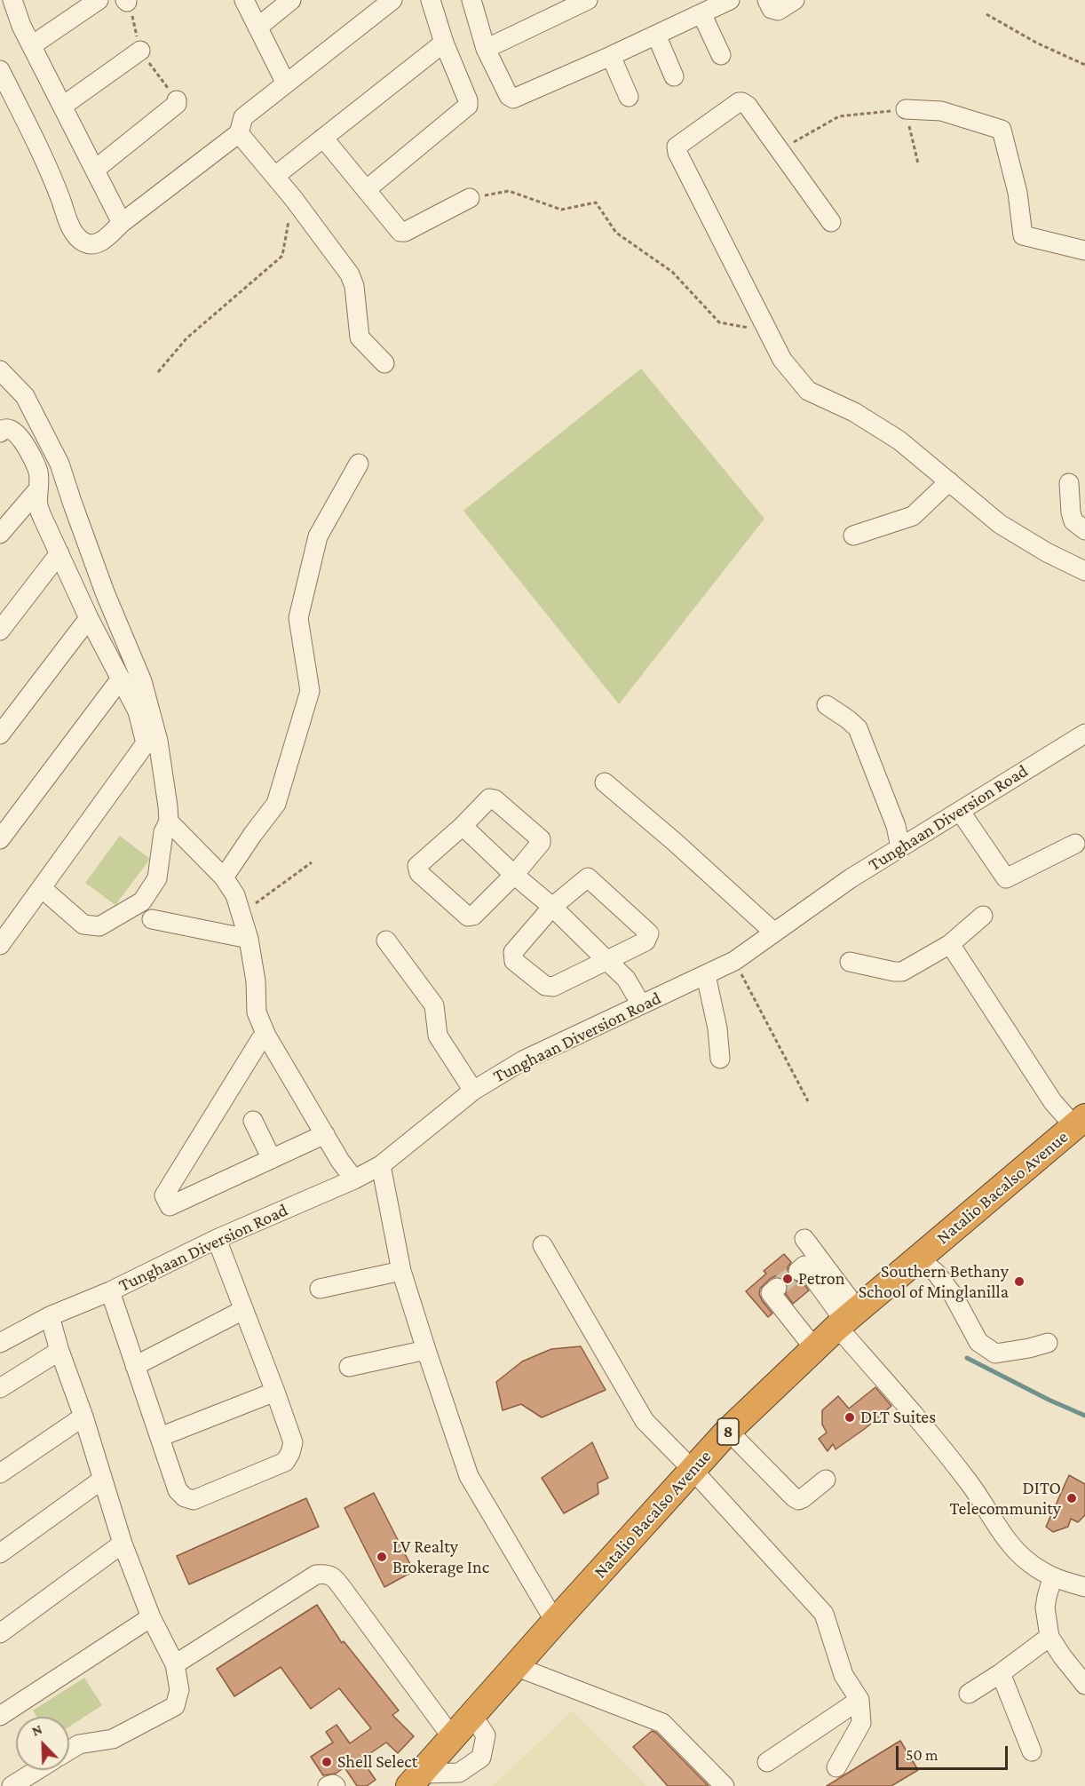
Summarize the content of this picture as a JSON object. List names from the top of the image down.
{
  "streets": {
    "highway": ["Natalio Bacalso Avenue", "8"],
    "street": ["Tunghaan Diversion Road"]
  },
  "places": [
    "Petron",
    "Southern Bethany School of Minglanilla",
    "DLT Suites",
    "DITO Telecommunity",
    "LV Realty Brokerage Inc",
    "Shell Select"
  ],
  "scale_bar": "50 m",
  "north": "top left"
}
